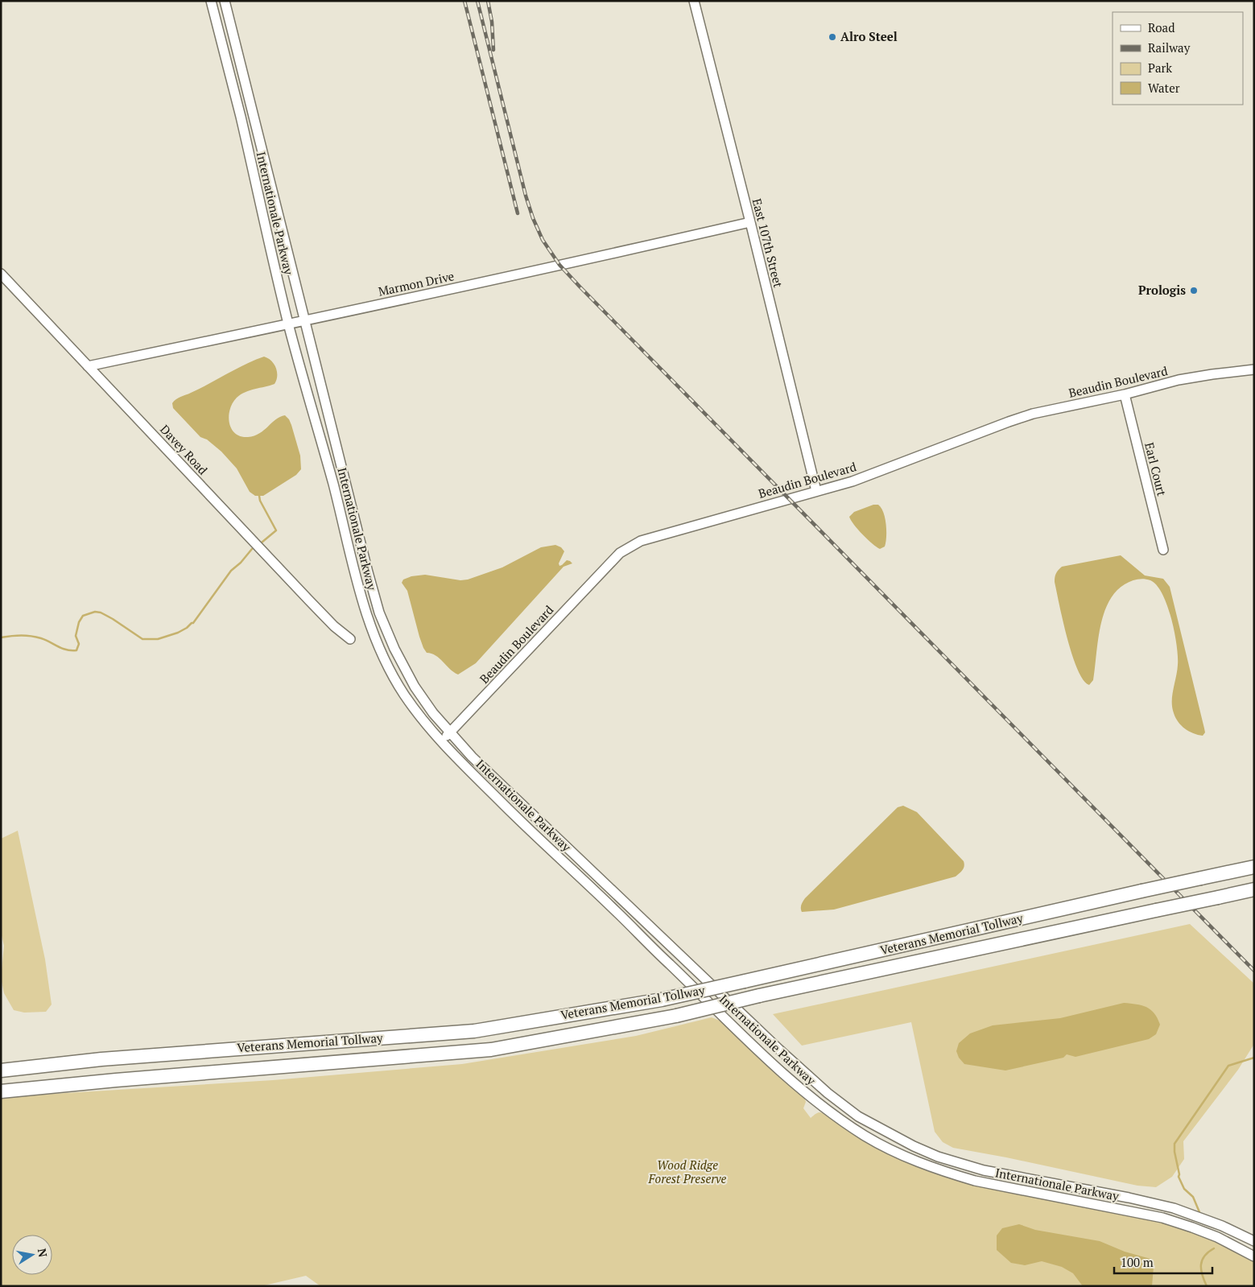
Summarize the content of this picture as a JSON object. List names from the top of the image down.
{
  "streets": {
    "highway": ["Veterans Memorial Tollway"],
    "street": [
      "Internationale Parkway",
      "East 107th Street",
      "Marmon Drive",
      "Beaudin Boulevard",
      "Davey Road",
      "Earl Court"
    ]
  },
  "crossings": [
    ["Internationale Parkway", "Marmon Drive"],
    ["Internationale Parkway", "Beaudin Boulevard"],
    ["East 107th Street", "Marmon Drive"],
    ["East 107th Street", "Beaudin Boulevard"],
    ["Marmon Drive", "Davey Road"],
    ["Beaudin Boulevard", "Earl Court"]
  ],
  "parks": ["Wood Ridge Forest Preserve"],
  "places": ["Alro Steel", "Prologis"],
  "legend": [
    "Road",
    "Railway",
    "Park",
    "Water"
  ],
  "scale_bar": "100 m",
  "north": "right"
}
